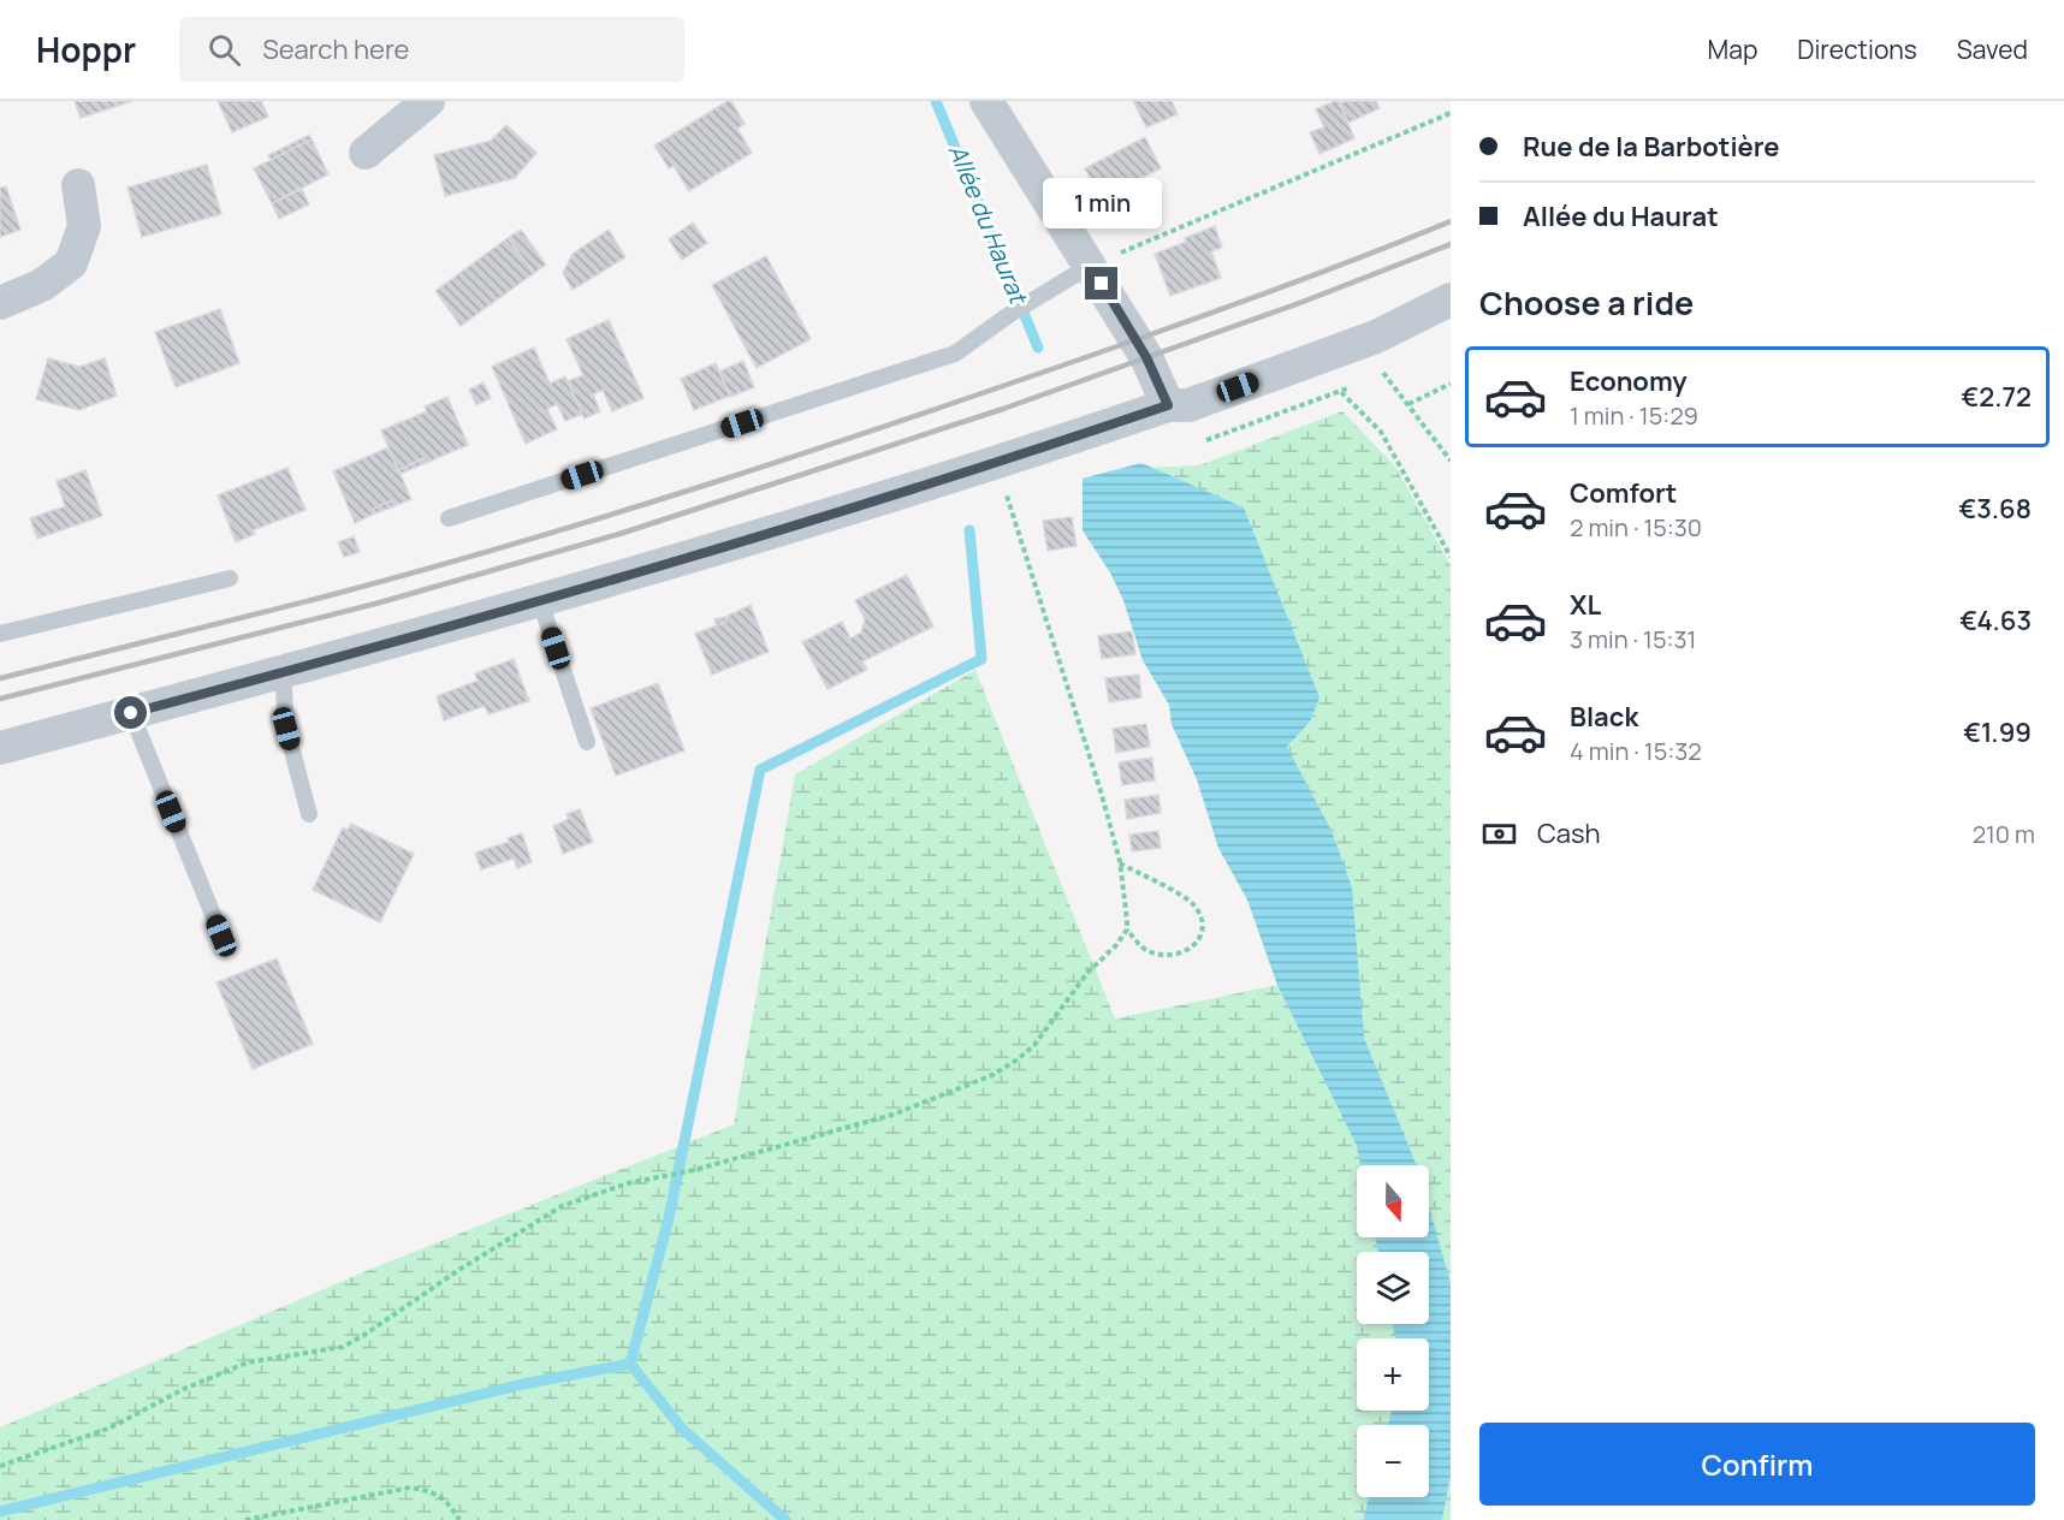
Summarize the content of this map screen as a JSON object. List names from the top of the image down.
{
  "water": ["Allée du Haurat"],
  "north": "bottom",
  "page": {
    "header": "Hoppr",
    "search": "Search here",
    "nav": ["Map", "Directions", "Saved"],
    "banner": ["Rue de la Barbotière", "Allée du Haurat"],
    "bubble": "1 min",
    "heading": "Choose a ride",
    "list": [
      {
        "name": "Economy",
        "note": "1 min · 15:29",
        "value": "€2.72"
      },
      {
        "name": "Comfort",
        "note": "2 min · 15:30",
        "value": "€3.68"
      },
      {
        "name": "XL",
        "note": "3 min · 15:31",
        "value": "€4.63"
      },
      {
        "name": "Black",
        "note": "4 min · 15:32",
        "value": "€1.99"
      }
    ],
    "pay": ["Cash", "210 m"],
    "map_buttons": ["+", "−"],
    "buttons": "Confirm"
  }
}
